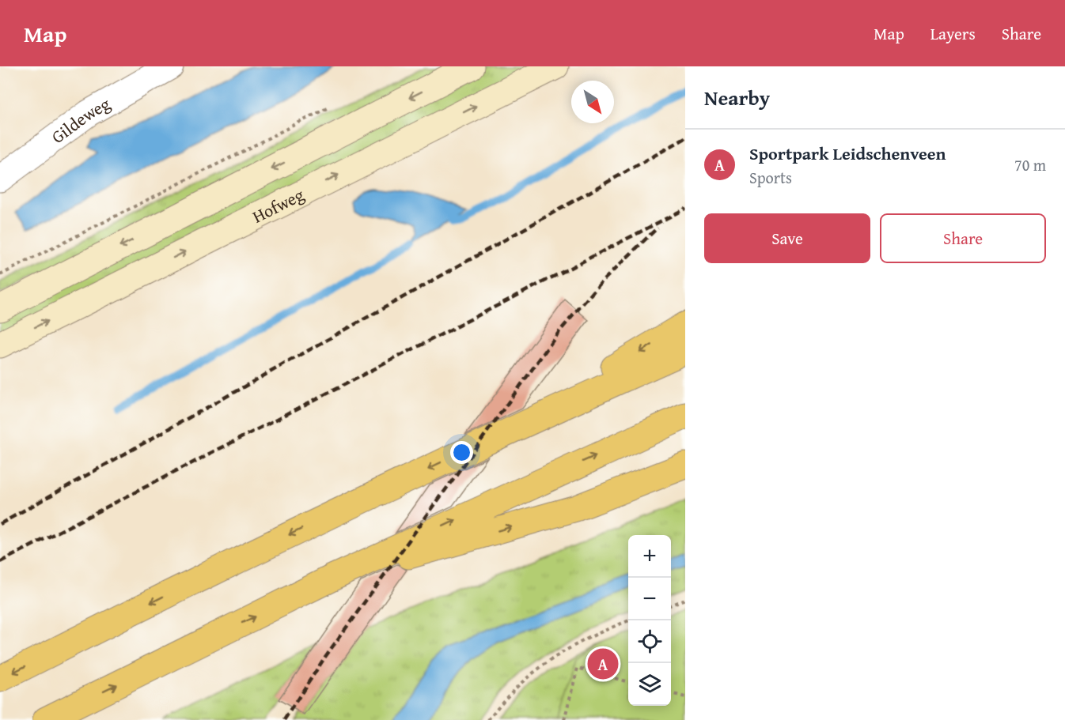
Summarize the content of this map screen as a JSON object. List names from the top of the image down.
{
  "streets": {
    "main road": ["Hofweg"],
    "street": ["Gildeweg"]
  },
  "north": "bottom right",
  "page": {
    "header": "Map",
    "nav": ["Map", "Layers", "Share"],
    "heading": "Nearby",
    "list": [
      {
        "mark": "A",
        "name": "Sportpark Leidschenveen",
        "note": "Sports",
        "value": "70 m"
      }
    ],
    "buttons": ["Save", "Share"],
    "map_buttons": ["+", "−"],
    "pins": "A"
  }
}
